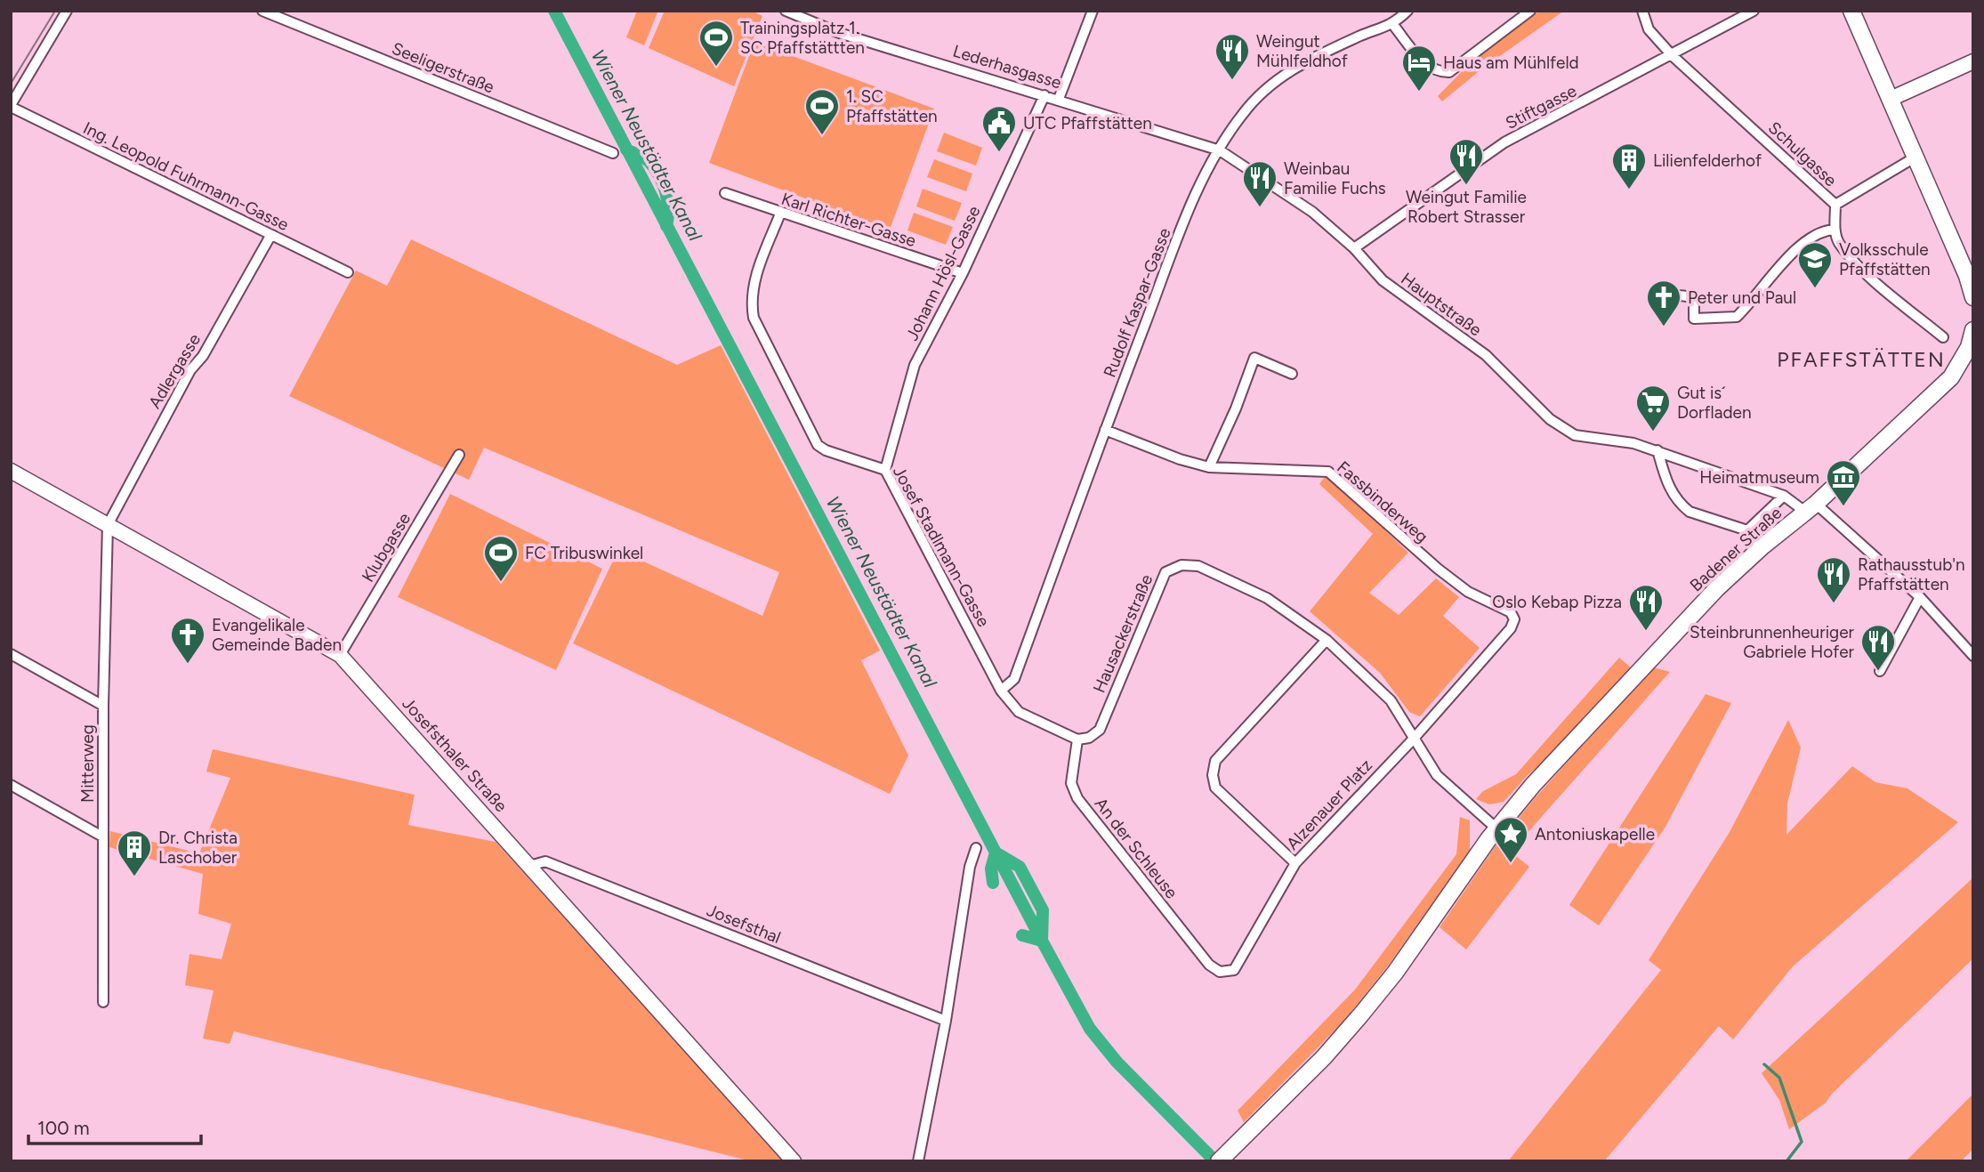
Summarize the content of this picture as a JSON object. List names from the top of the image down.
{
  "streets": {
    "main road": ["Badener Straße"],
    "street": [
      "Lederhasgasse",
      "Seeligerstraße",
      "Stiftgasse",
      "Schulgasse",
      "Ing. Leopold Fuhrmann-Gasse",
      "Karl Richter-Gasse",
      "Johann Hösl-Gasse",
      "Rudolf Kaspar-Gasse",
      "Hauptstraße",
      "Adlergasse",
      "Fassbinderweg",
      "Josef Stadlmann-Gasse",
      "Klubgasse",
      "Hausackerstraße",
      "Josefsthaler Straße",
      "Mitterweg",
      "Alzenauer Platz",
      "An der Schleuse",
      "Josefsthal"
    ]
  },
  "crossings": [
    ["Lederhasgasse", "Johann Hösl-Gasse"],
    ["Lederhasgasse", "Rudolf Kaspar-Gasse"],
    ["Lederhasgasse", "Hauptstraße"],
    ["Stiftgasse", "Schulgasse"],
    ["Stiftgasse", "Hauptstraße"],
    ["Ing. Leopold Fuhrmann-Gasse", "Adlergasse"],
    ["Karl Richter-Gasse", "Johann Hösl-Gasse"],
    ["Karl Richter-Gasse", "Josef Stadlmann-Gasse"],
    ["Johann Hösl-Gasse", "Josef Stadlmann-Gasse"],
    ["Rudolf Kaspar-Gasse", "Hauptstraße"],
    ["Rudolf Kaspar-Gasse", "Fassbinderweg"],
    ["Rudolf Kaspar-Gasse", "Josef Stadlmann-Gasse"],
    ["Hauptstraße", "Badener Straße"],
    ["Adlergasse", "Josefsthaler Straße"],
    ["Adlergasse", "Mitterweg"],
    ["Fassbinderweg", "Alzenauer Platz"],
    ["Klubgasse", "Josefsthaler Straße"],
    ["Badener Straße", "Hausackerstraße"],
    ["Hausackerstraße", "Alzenauer Platz"],
    ["Hausackerstraße", "An der Schleuse"],
    ["Josefsthaler Straße", "Mitterweg"],
    ["Josefsthaler Straße", "Josefsthal"],
    ["Alzenauer Platz", "An der Schleuse"]
  ],
  "districts": ["PFAFFSTÄTTEN"],
  "water": ["Wiener Neustädter Kanal"],
  "places": {
    "sports": ["Trainingsplatz 1. SC Pfaffstättten", "1. SC Pfaffstätten", "FC Tribuswinkel"],
    "restaurant": [
      "Weingut Mühlfeldhof",
      "Weingut Familie Robert Strasser",
      "Weinbau Familie Fuchs",
      "Rathausstub'n Pfaffstätten",
      "Oslo Kebap Pizza",
      "Steinbrunnenheuriger Gabriele Hofer"
    ],
    "hotel": ["Haus am Mühlfeld"],
    "public building": ["UTC Pfaffstätten"],
    "building": ["Lilienfelderhof", "Dr. Christa Laschober"],
    "school or university": ["Volksschule Pfaffstätten"],
    "church": ["Peter und Paul", "Evangelikale Gemeinde Baden"],
    "supermarket": ["Gut is´ Dorfladen"],
    "museum": ["Heimatmuseum"],
    "place": ["Antoniuskapelle"]
  },
  "scale_bar": "100 m"
}
